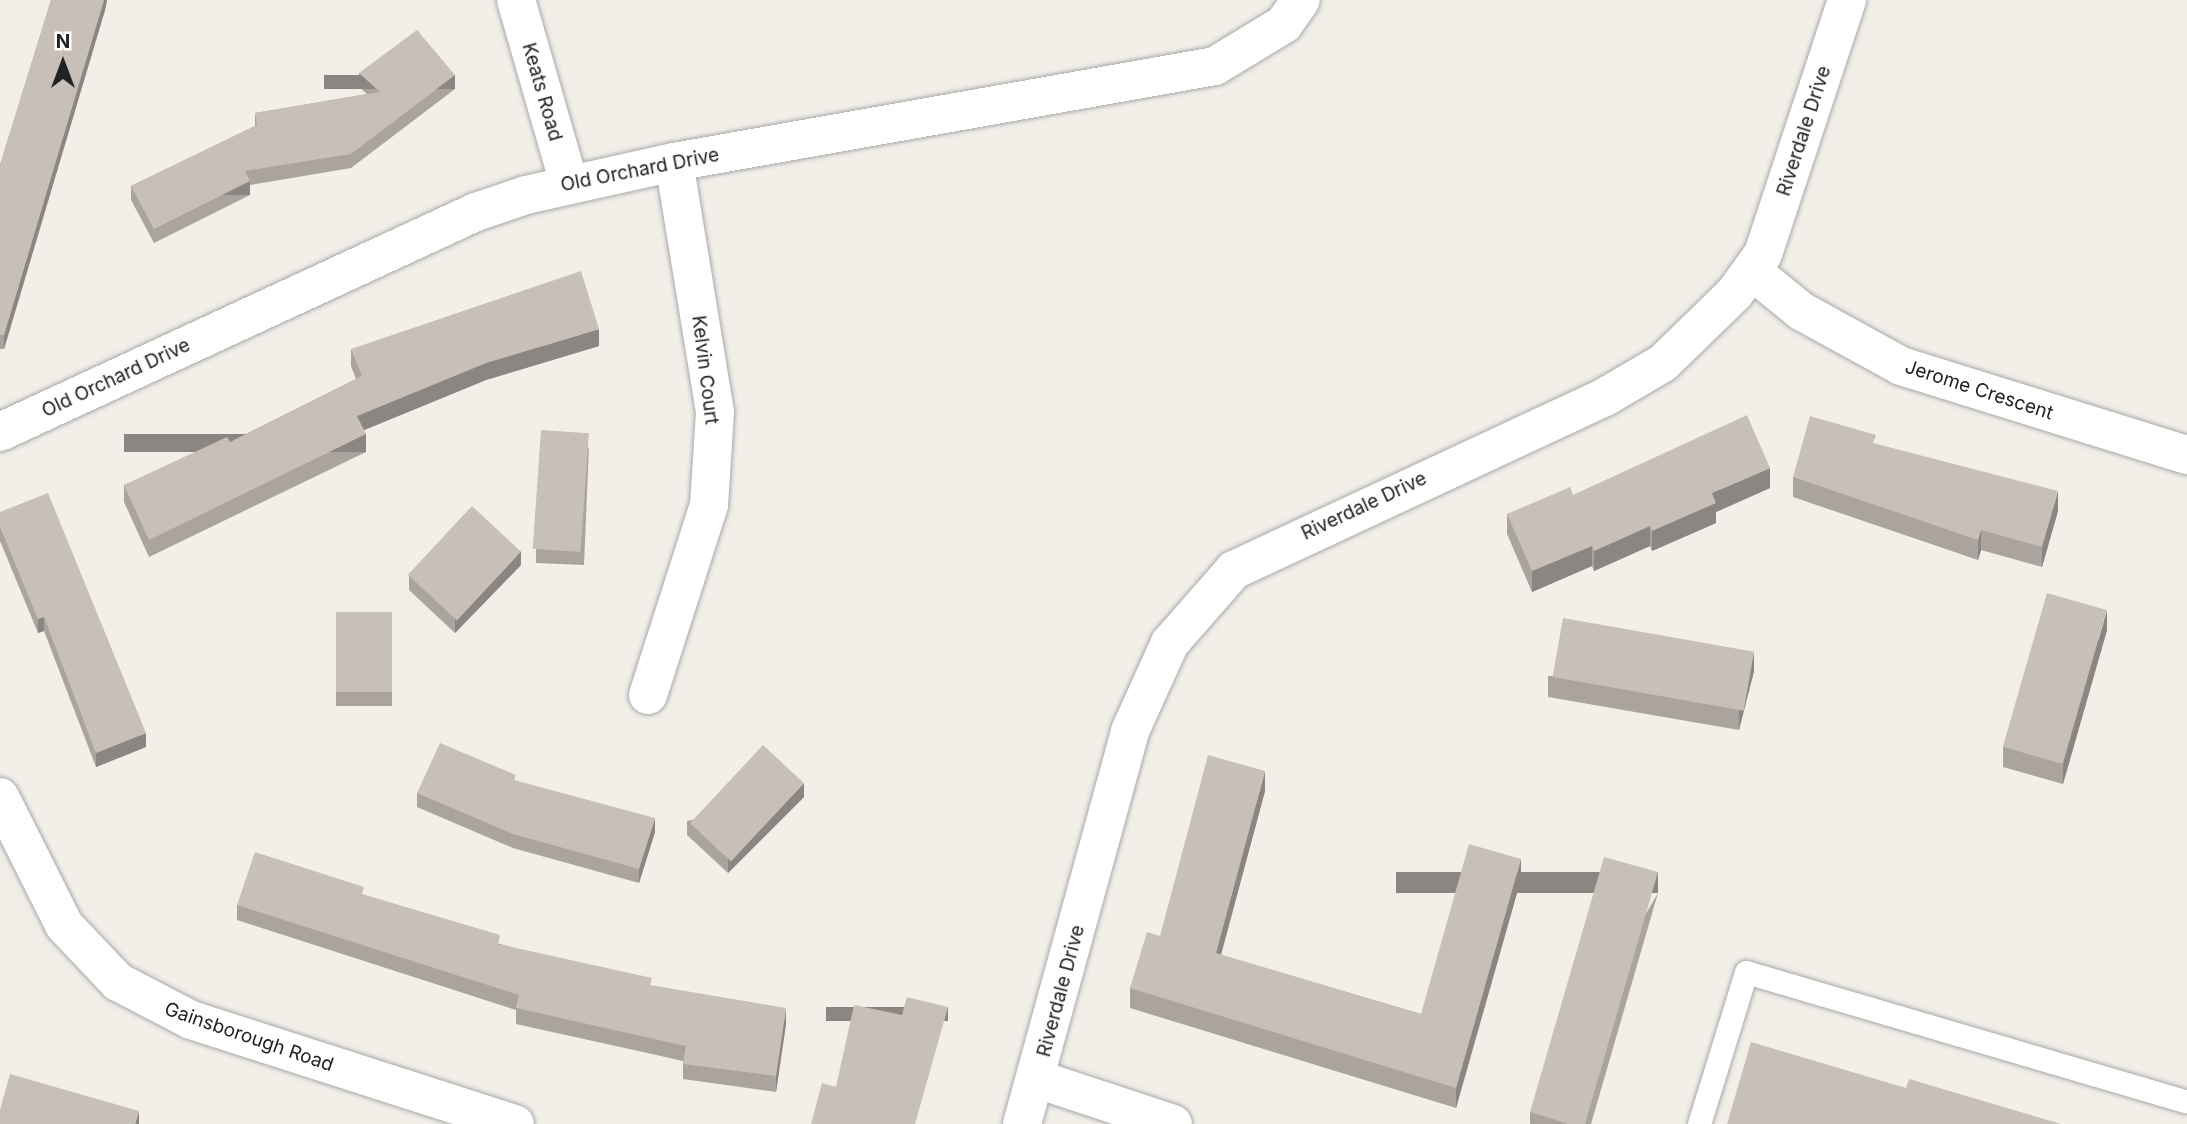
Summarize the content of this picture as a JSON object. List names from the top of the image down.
{
  "streets": {
    "street": [
      "Keats Road",
      "Riverdale Drive",
      "Old Orchard Drive",
      "Kelvin Court",
      "Jerome Crescent",
      "Gainsborough Road"
    ]
  },
  "crossings": [
    ["Keats Road", "Old Orchard Drive"],
    ["Riverdale Drive", "Jerome Crescent"],
    ["Old Orchard Drive", "Kelvin Court"]
  ],
  "north": "top"
}
